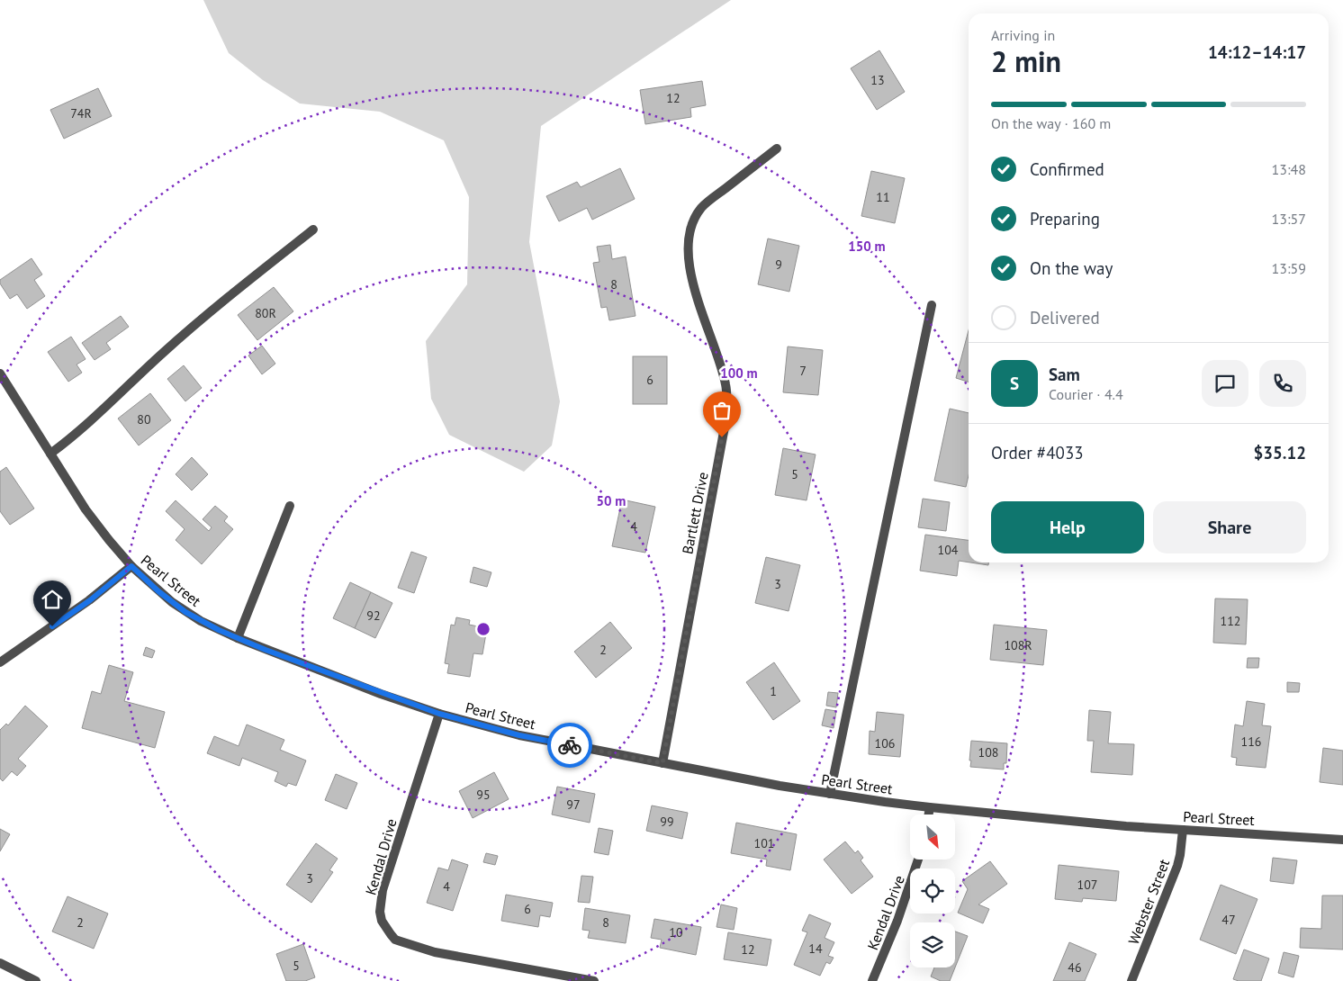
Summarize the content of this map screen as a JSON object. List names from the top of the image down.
{
  "streets": {
    "street": [
      "Bartlett Drive",
      "Pearl Street",
      "Kendal Drive",
      "Webster Street"
    ]
  },
  "crossings": [
    ["Bartlett Drive", "Pearl Street"],
    ["Pearl Street", "Kendal Drive"],
    ["Pearl Street", "Webster Street"]
  ],
  "house_numbers": [
    "13",
    "12",
    "74R",
    "11",
    "9",
    "8",
    "80R",
    "7",
    "6",
    "80",
    "5",
    "4",
    "104",
    "3",
    "92",
    "112",
    "108R",
    "2",
    "1",
    "116",
    "106",
    "108",
    "95",
    "97",
    "99",
    "101",
    "3",
    "107",
    "4",
    "6",
    "47",
    "2",
    "8",
    "10",
    "14",
    "12",
    "5",
    "46"
  ],
  "north": "bottom right",
  "page": {
    "heading": ["2 min", "Arriving in", "14:12–14:17"],
    "panel": [
      "Sam",
      "Courier · 4.4",
      "Order #4033",
      "$35.12"
    ],
    "bar": "On the way · 160 m",
    "list": [
      ["Confirmed", "13:48"],
      ["Preparing", "13:57"],
      ["On the way", "13:59"],
      "Delivered"
    ],
    "round": "S",
    "buttons": ["Help", "Share"]
  },
  "rings": ["150 m", "100 m", "50 m"]
}
